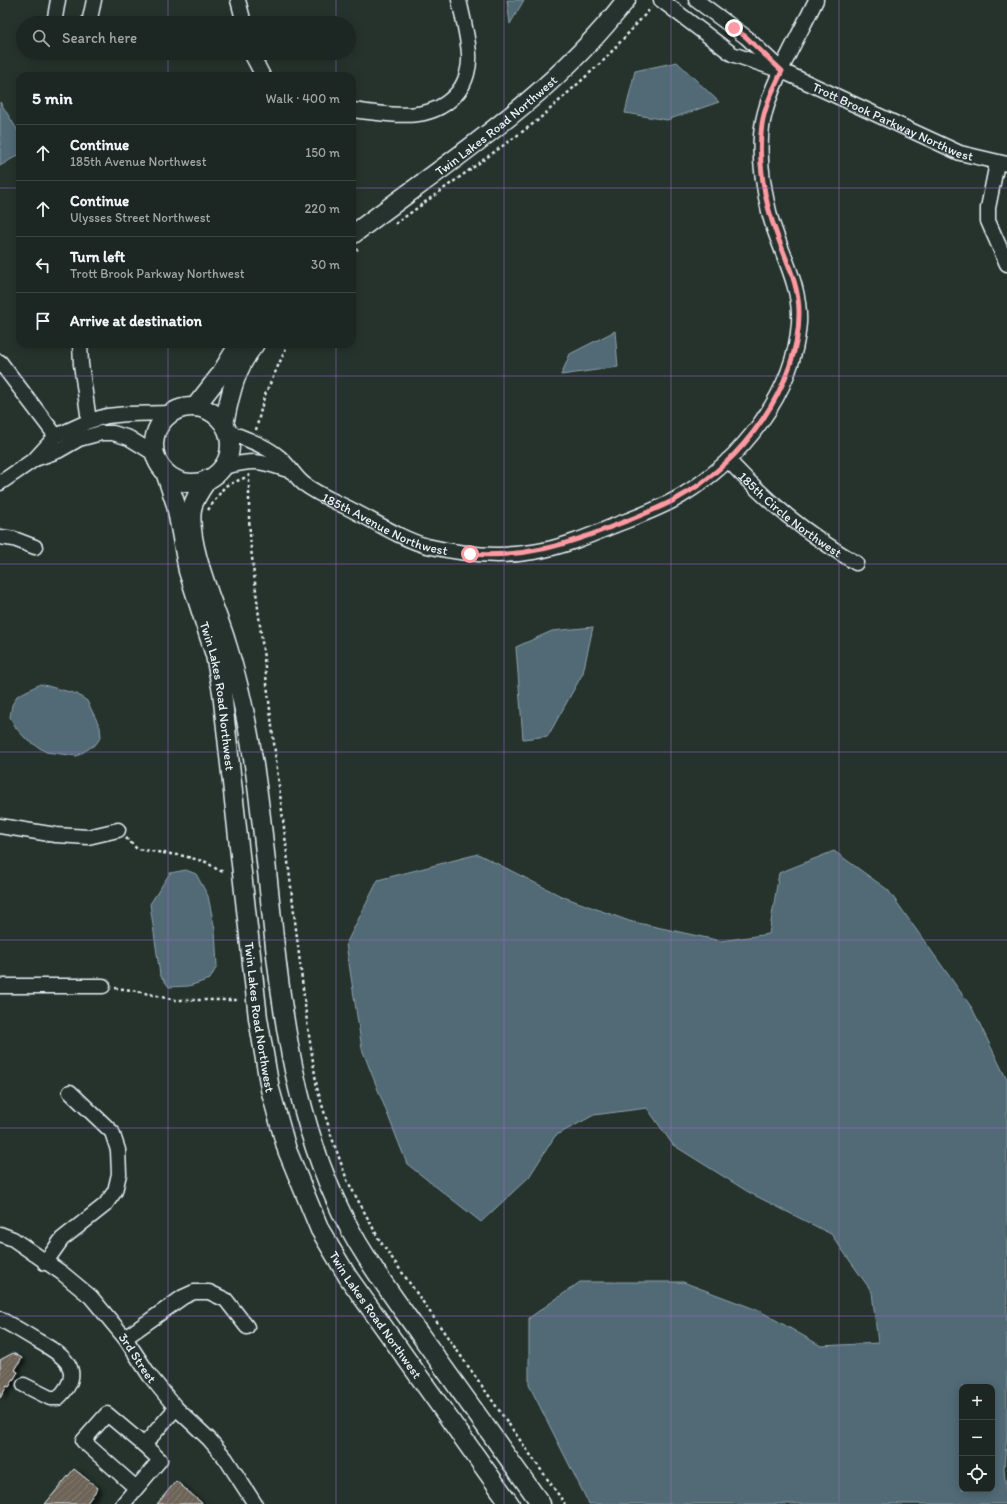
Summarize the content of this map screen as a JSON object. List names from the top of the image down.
{
  "streets": {
    "main road": ["Twin Lakes Road Northwest"],
    "street": [
      "Trott Brook Parkway Northwest",
      "185th Circle Northwest",
      "185th Avenue Northwest",
      "3rd Street"
    ]
  },
  "crossings": [
    ["Trott Brook Parkway Northwest", "185th Avenue Northwest"],
    ["Twin Lakes Road Northwest", "185th Avenue Northwest"],
    ["185th Circle Northwest", "185th Avenue Northwest"]
  ],
  "page": {
    "search": "Search here",
    "heading": ["5 min", "Walk · 400 m"],
    "list": [
      ["Continue", "185th Avenue Northwest", "150 m"],
      ["Continue", "Ulysses Street Northwest", "220 m"],
      ["Turn left", "Trott Brook Parkway Northwest", "30 m"],
      "Arrive at destination"
    ],
    "map_buttons": ["+", "−"]
  }
}
